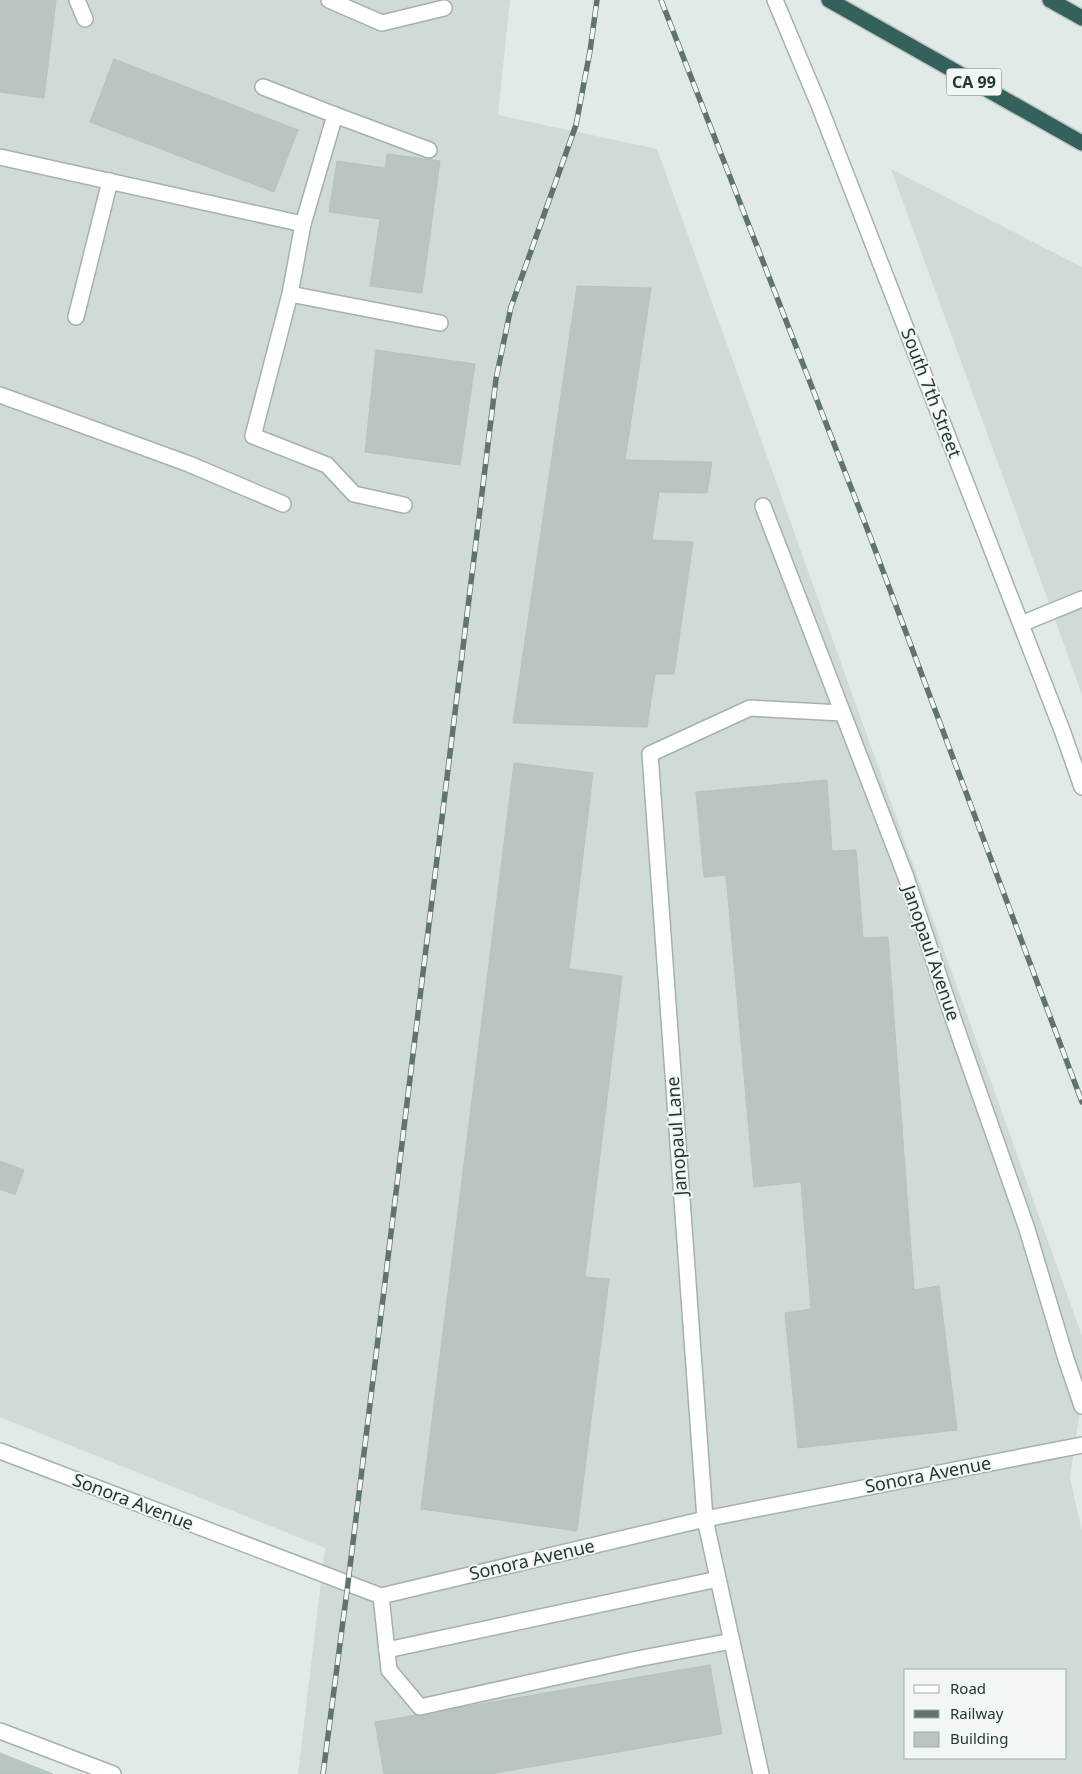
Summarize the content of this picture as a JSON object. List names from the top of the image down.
{
  "streets": {
    "highway": ["CA 99"],
    "street": [
      "South 7th Street",
      "Janopaul Avenue",
      "Janopaul Lane",
      "Sonora Avenue"
    ]
  },
  "crossings": [
    ["Janopaul Avenue", "Janopaul Lane"],
    ["Janopaul Lane", "Sonora Avenue"]
  ],
  "legend": ["Road", "Railway", "Building"]
}
